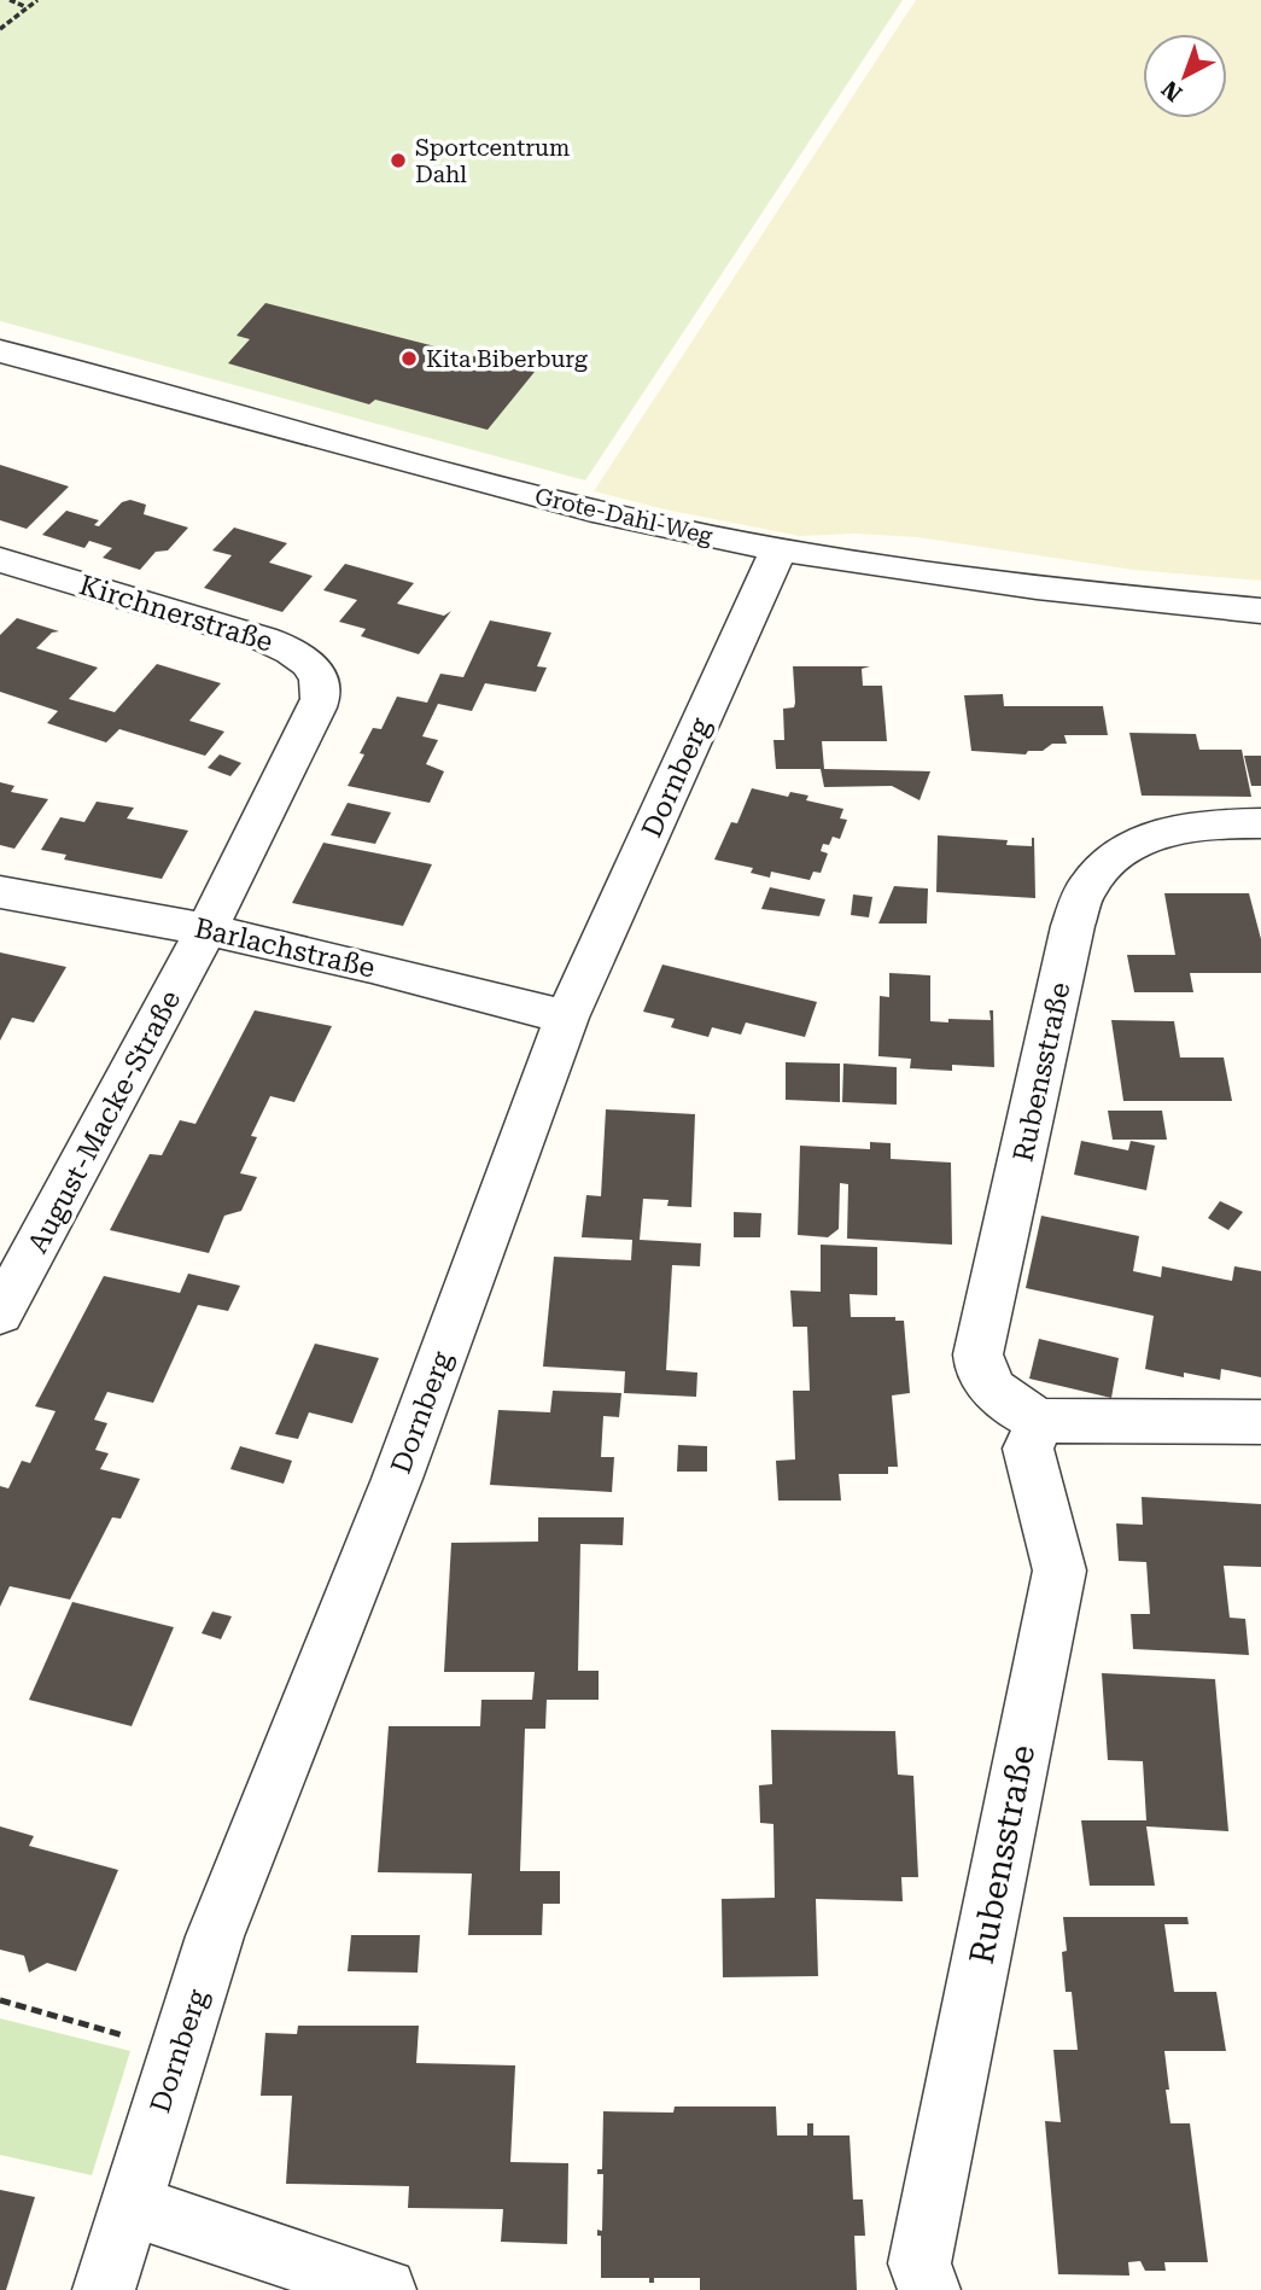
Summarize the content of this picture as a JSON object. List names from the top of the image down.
{
  "streets": {
    "street": [
      "Grote-Dahl-Weg",
      "Kirchnerstraße",
      "Dornberg",
      "Barlachstraße",
      "Rubensstraße",
      "August-Macke-Straße"
    ]
  },
  "crossings": [
    ["Grote-Dahl-Weg", "Dornberg"],
    ["Kirchnerstraße", "Barlachstraße"],
    ["Kirchnerstraße", "August-Macke-Straße"],
    ["Dornberg", "Barlachstraße"],
    ["Barlachstraße", "August-Macke-Straße"]
  ],
  "places": ["Sportcentrum Dahl", "Kita Biberburg"],
  "north": "bottom left"
}
